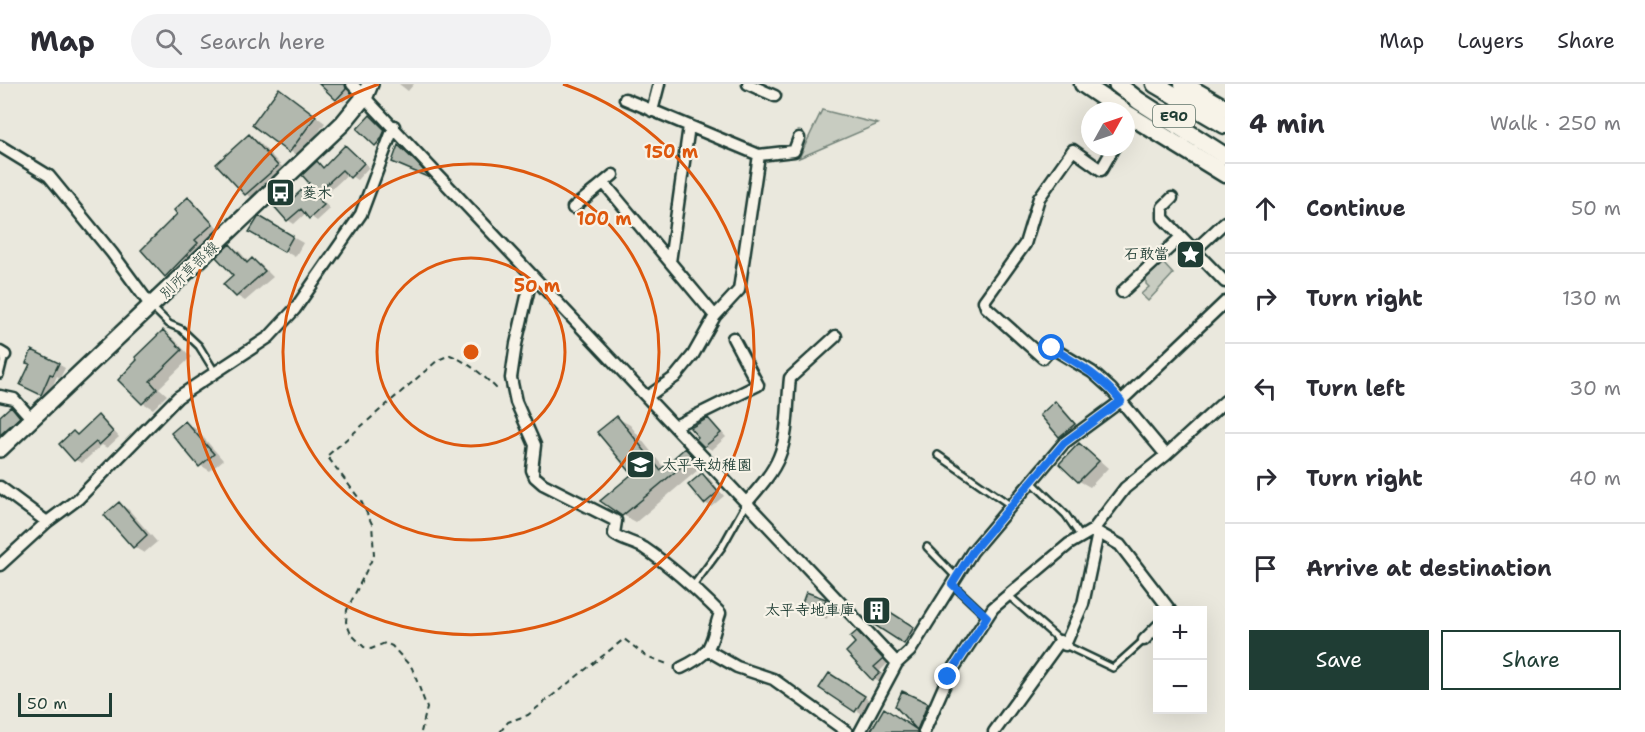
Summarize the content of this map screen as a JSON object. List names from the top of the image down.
{
  "streets": {
    "main road": ["E90", "別所草部線"]
  },
  "places": {
    "bus stop": ["菱木"],
    "place": ["石敢當"],
    "school or university": ["太平寺幼稚園"],
    "building": ["太平寺地車庫"]
  },
  "scale_bar": "50 m",
  "north": "top right",
  "page": {
    "header": "Map",
    "search": "Search here",
    "nav": ["Map", "Layers", "Share"],
    "heading": ["4 min", "Walk · 250 m"],
    "list": [
      ["Continue", "50 m"],
      ["Turn right", "130 m"],
      ["Turn left", "30 m"],
      ["Turn right", "40 m"],
      "Arrive at destination"
    ],
    "map_buttons": ["+", "−"],
    "buttons": ["Save", "Share"],
    "scale": "50 m"
  },
  "rings": ["150 m", "100 m", "50 m"]
}
